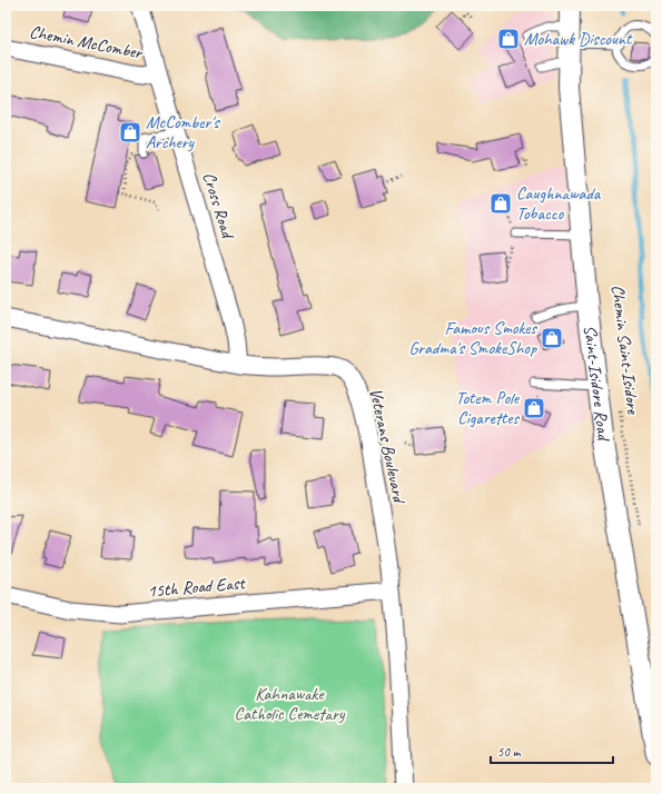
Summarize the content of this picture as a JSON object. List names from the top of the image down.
{
  "streets": {
    "street": [
      "Chemin McComber",
      "Cross Road",
      "Saint-Isidore Road",
      "Veterans Boulevard",
      "15th Road East"
    ],
    "path": ["Chemin Saint-Isidore"]
  },
  "crossings": [
    ["Chemin McComber", "Cross Road"],
    ["Cross Road", "Veterans Boulevard"],
    ["Veterans Boulevard", "15th Road East"]
  ],
  "parks": ["Kahnawake Catholic Cemetary"],
  "places": {
    "shop": [
      "Mohawk Discount",
      "McComber's Archery",
      "Caughnawada Tobacco",
      "Famous Smokes Gradma's SmokeShop",
      "Totem Pole Cigarettes"
    ]
  },
  "scale_bar": "50 m"
}
